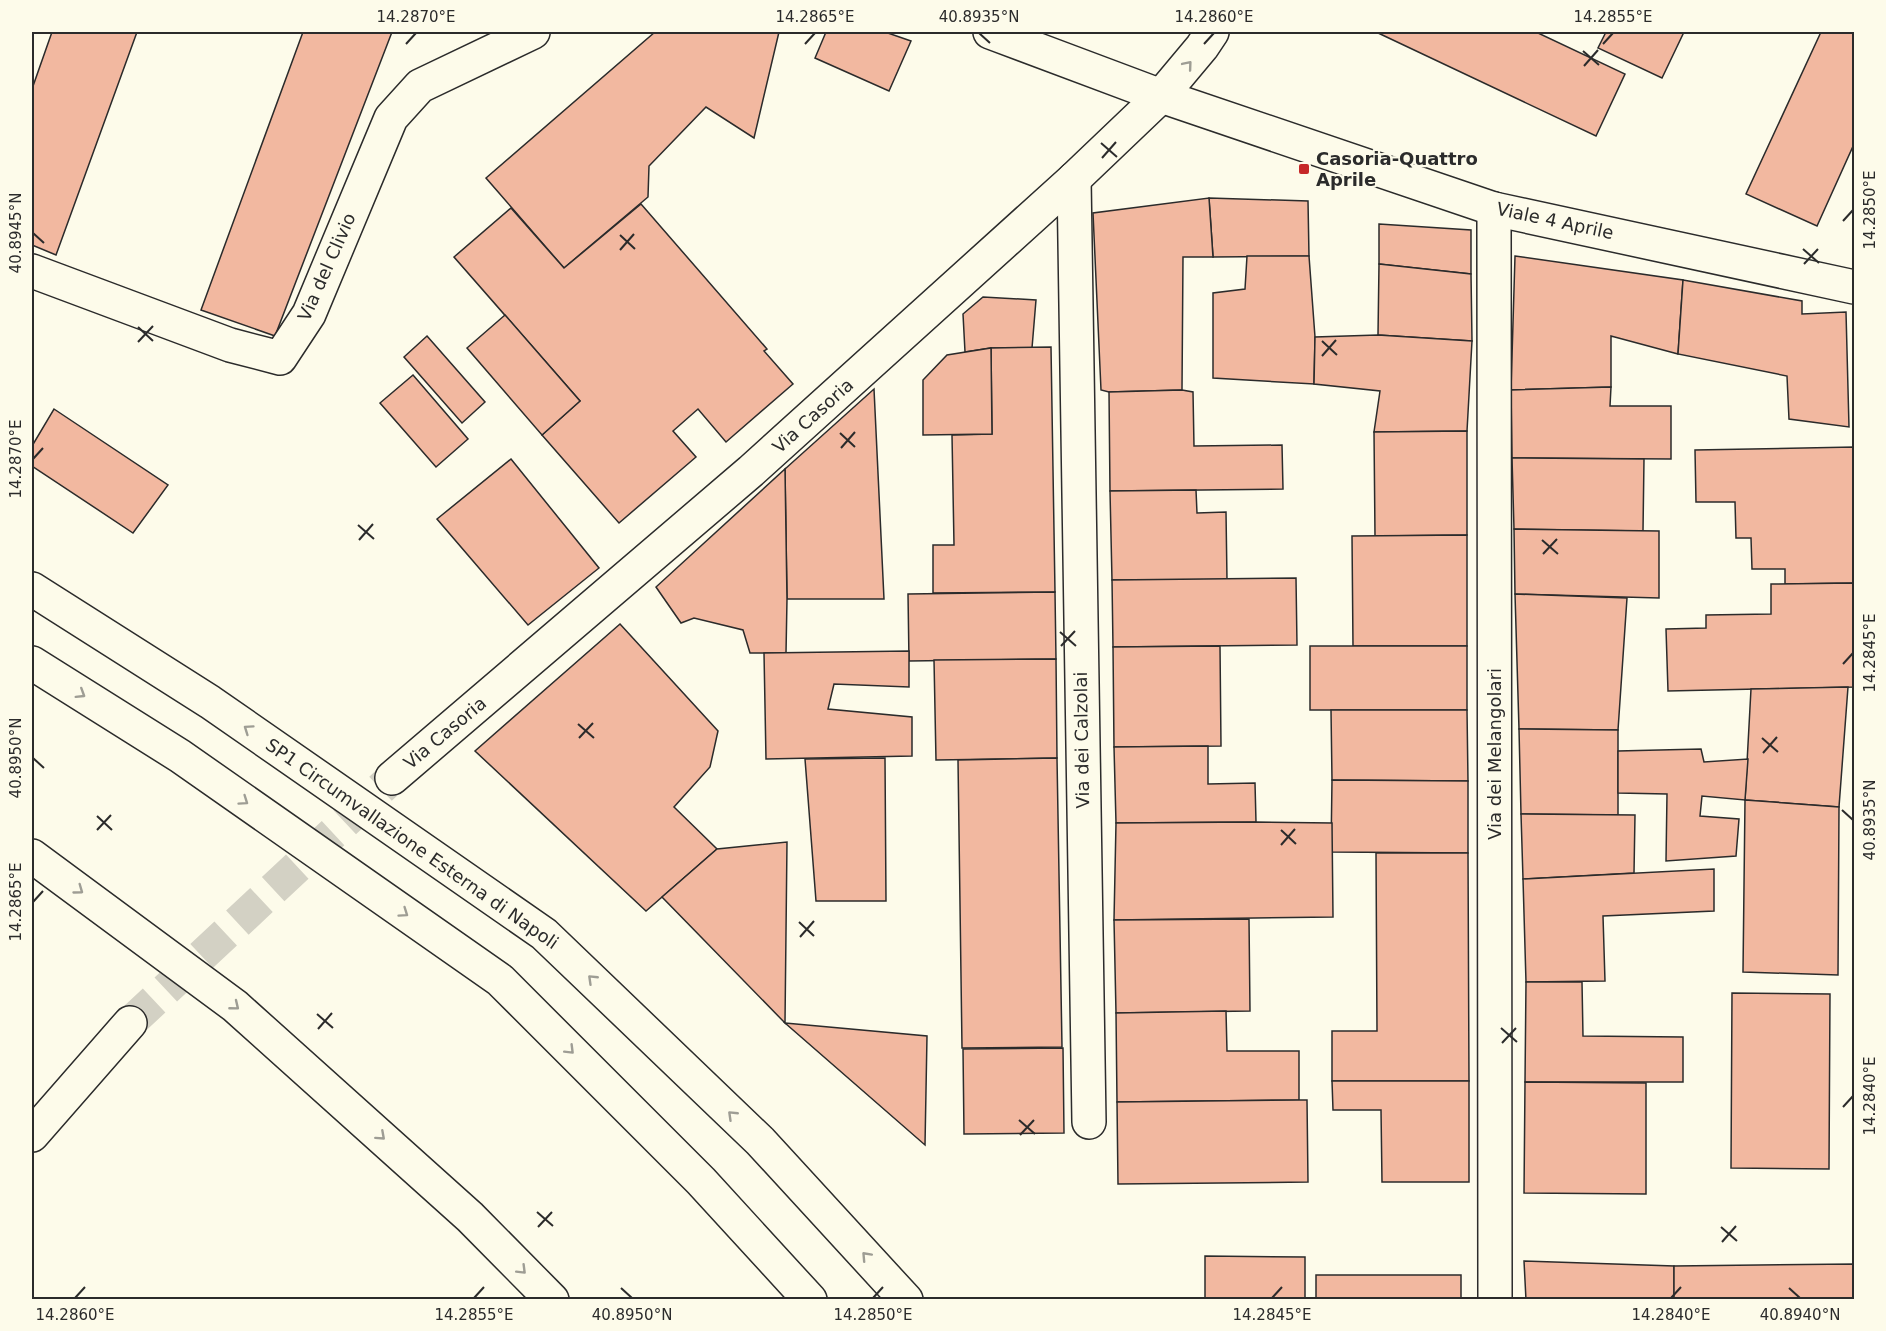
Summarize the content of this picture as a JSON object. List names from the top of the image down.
{
  "streets": {
    "main road": [
      "Viale 4 Aprile",
      "Via del Clivio",
      "Via Casoria",
      "Via dei Calzolai",
      "Via dei Melangolari",
      "SP1 Circumvallazione Esterna di Napoli"
    ]
  },
  "crossings": [
    ["Viale 4 Aprile", "Via Casoria"],
    ["Viale 4 Aprile", "Via dei Melangolari"],
    ["Via Casoria", "Via dei Calzolai"]
  ],
  "places": {
    "transit": ["Casoria-Quattro Aprile"]
  },
  "coordinates": [
    "14.2870°E",
    "14.2865°E",
    "40.8935°N",
    "14.2860°E",
    "14.2855°E",
    "14.2850°E",
    "40.8945°N",
    "14.2845°E",
    "40.8950°N",
    "14.2840°E",
    "40.8940°N"
  ]
}
